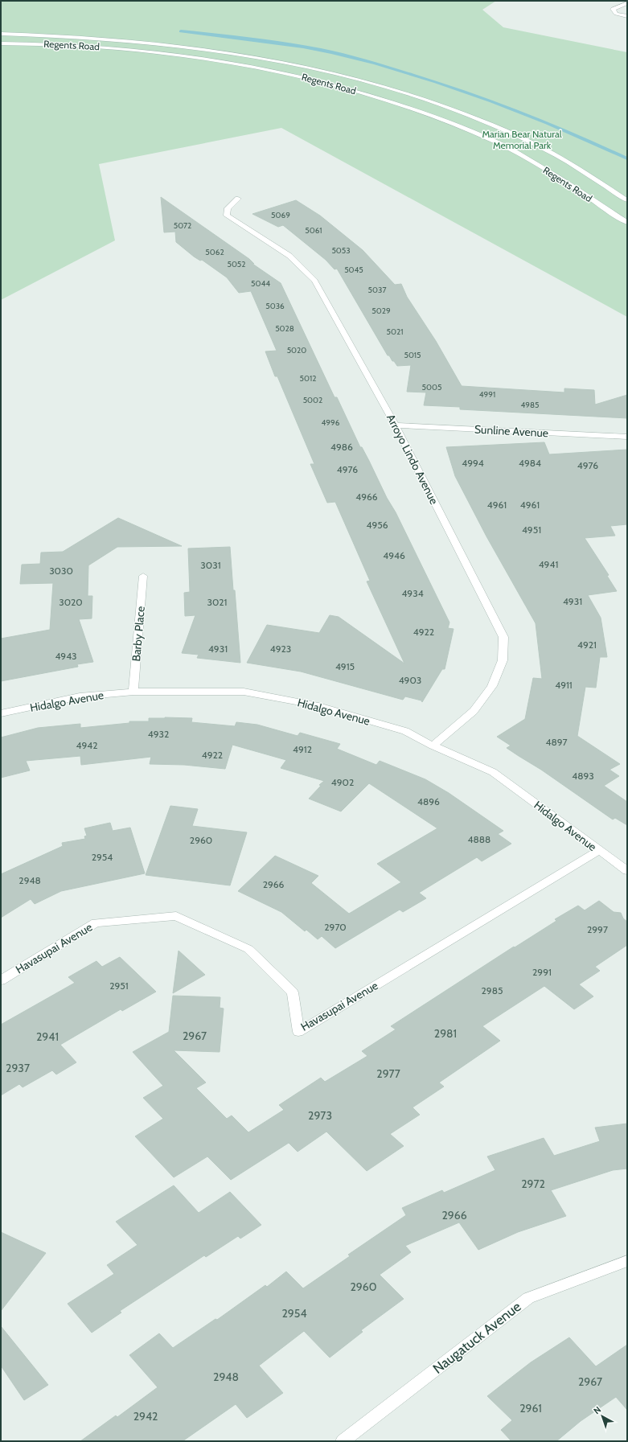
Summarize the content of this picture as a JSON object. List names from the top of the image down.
{
  "streets": {
    "street": [
      "Regents Road",
      "Sunline Avenue",
      "Arroyo Lindo Avenue",
      "Barby Place",
      "Hidalgo Avenue",
      "Havasupai Avenue",
      "Naugatuck Avenue"
    ]
  },
  "crossings": [
    ["Sunline Avenue", "Arroyo Lindo Avenue"],
    ["Arroyo Lindo Avenue", "Hidalgo Avenue"],
    ["Barby Place", "Hidalgo Avenue"],
    ["Hidalgo Avenue", "Havasupai Avenue"]
  ],
  "parks": ["Marian Bear Natural Memorial Park"],
  "house_numbers": [
    "5069",
    "5072",
    "5061",
    "5053",
    "5062",
    "5052",
    "5045",
    "5044",
    "5037",
    "5036",
    "5029",
    "5028",
    "5021",
    "5020",
    "5015",
    "5012",
    "5005",
    "4991",
    "5002",
    "4985",
    "4996",
    "4986",
    "4994",
    "4984",
    "4976",
    "4976",
    "4966",
    "4961",
    "4961",
    "4956",
    "4951",
    "4946",
    "4941",
    "3031",
    "3030",
    "4934",
    "4931",
    "3020",
    "3021",
    "4922",
    "4921",
    "4931",
    "4923",
    "4943",
    "4915",
    "4903",
    "4911",
    "4932",
    "4897",
    "4942",
    "4912",
    "4922",
    "4893",
    "4902",
    "4896",
    "4888",
    "2960",
    "2954",
    "2948",
    "2966",
    "2970",
    "2997",
    "2991",
    "2951",
    "2985",
    "2981",
    "2967",
    "2941",
    "2937",
    "2977",
    "2973",
    "2972",
    "2966",
    "2960",
    "2954",
    "2948",
    "2967",
    "2961",
    "2942"
  ],
  "north": "top left"
}
